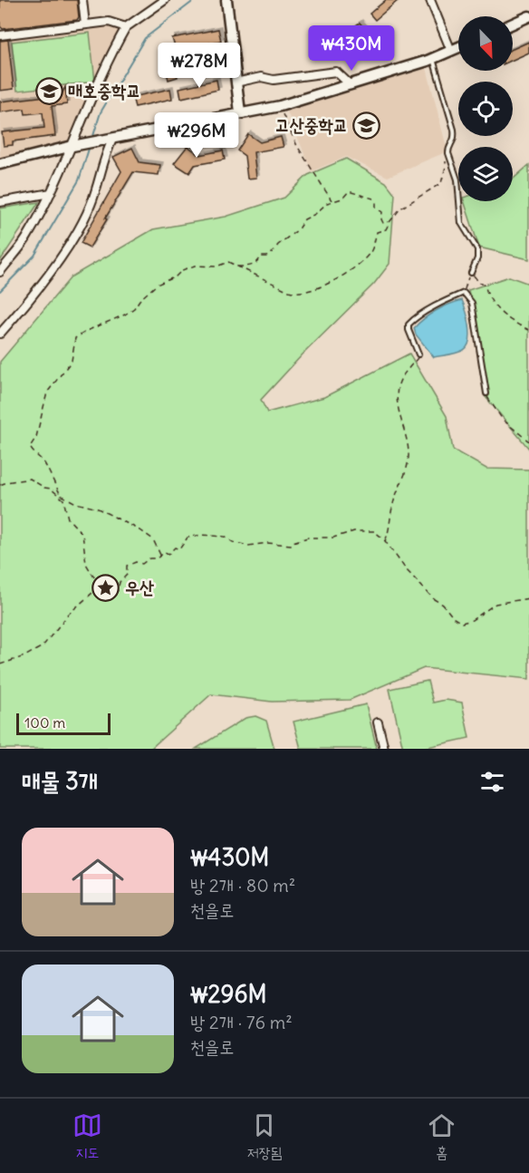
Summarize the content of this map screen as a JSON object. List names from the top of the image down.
{
  "places": {
    "school or university": ["매호중학교", "고산중학교"],
    "place": ["우산"]
  },
  "scale_bar": "100 m",
  "north": "bottom right",
  "page": {
    "price": ["₩430M", "₩278M", "₩296M"],
    "scale": "100 m",
    "heading": "매물 3개",
    "list": [
      {
        "name": "₩430M",
        "note": "방 2개 · 80 m² · 천을로"
      },
      {
        "name": "₩296M",
        "note": "방 2개 · 76 m² · 천을로"
      }
    ],
    "tabs": ["지도", "저장됨", "홈"]
  }
}
